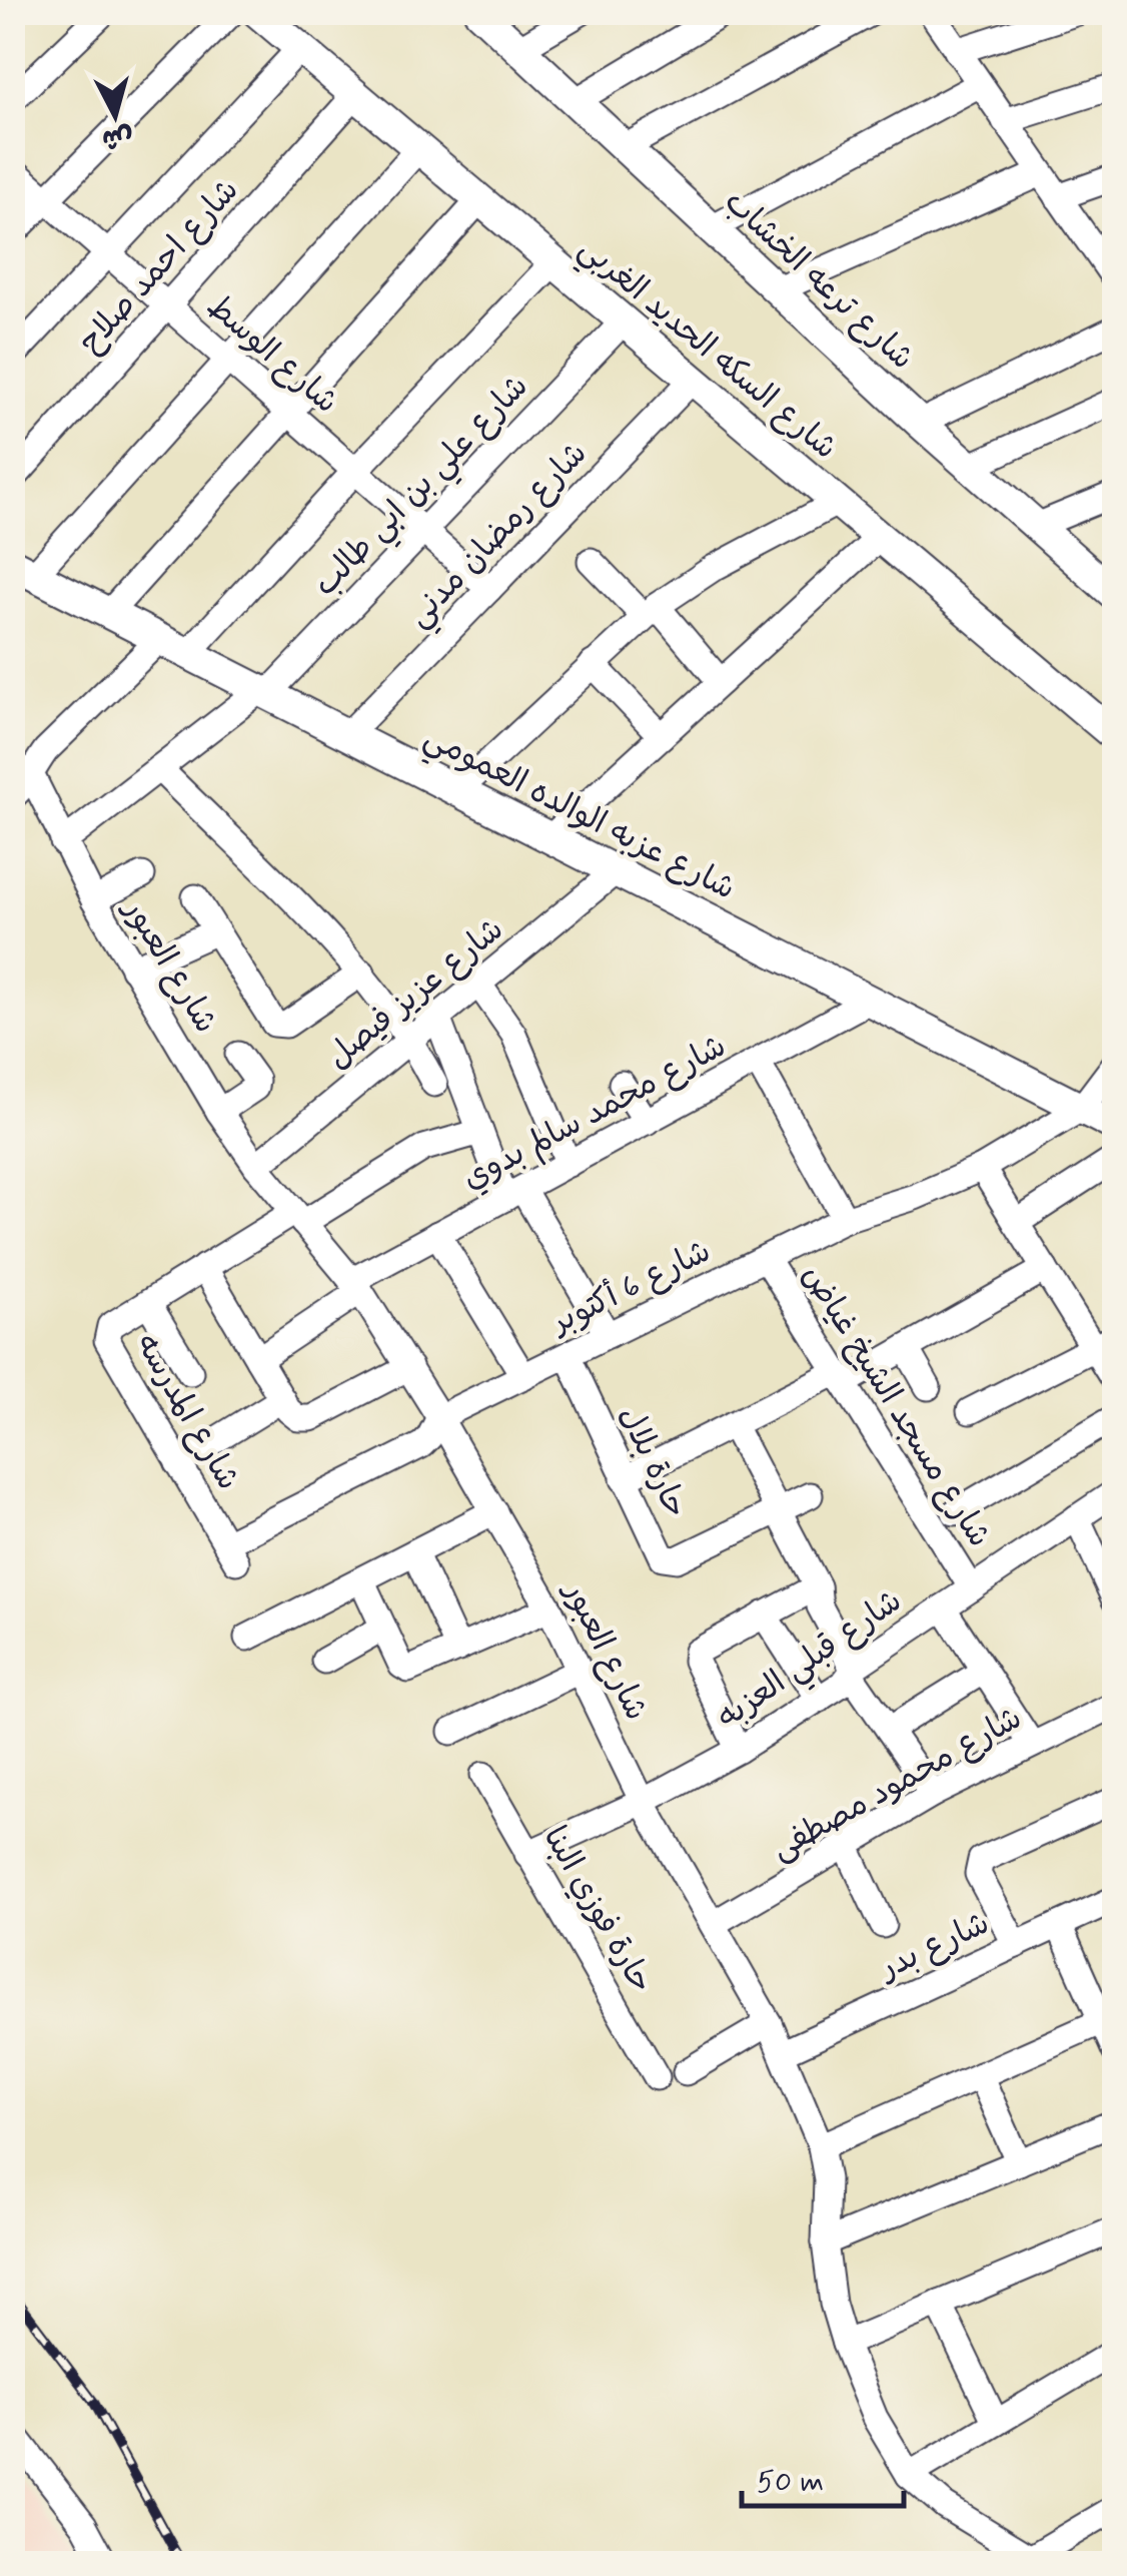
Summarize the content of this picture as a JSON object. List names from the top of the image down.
{
  "streets": {
    "street": [
      "شارع احمد صلاح",
      "شارع ترعه الخشاب",
      "شارع السكه الحديد الغربي",
      "شارع الوسط",
      "شارع علي بن ابي طالب",
      "شارع رمضان مدني",
      "شارع عزبه الوالده العمومي",
      "شارع العبور",
      "شارع عزيز فيصل",
      "شارع محمد سالم بدوي",
      "شارع 6 أكتوبر",
      "شارع مسجد الشيخ غياض",
      "شارع المدرسه",
      "حارة بلال",
      "شارع قبلي العزبه",
      "شارع محمود مصطفى",
      "حارة فوزي البنا",
      "شارع بدر"
    ]
  },
  "crossings": [
    ["شارع احمد صلاح", "شارع السكه الحديد الغربي"],
    ["شارع احمد صلاح", "شارع الوسط"],
    ["شارع السكه الحديد الغربي", "شارع علي بن ابي طالب"],
    ["شارع السكه الحديد الغربي", "شارع رمضان مدني"],
    ["شارع الوسط", "شارع علي بن ابي طالب"],
    ["شارع الوسط", "شارع رمضان مدني"],
    ["شارع علي بن ابي طالب", "شارع عزبه الوالده العمومي"],
    ["شارع علي بن ابي طالب", "شارع العبور"],
    ["شارع رمضان مدني", "شارع عزبه الوالده العمومي"],
    ["شارع عزبه الوالده العمومي", "شارع عزيز فيصل"],
    ["شارع عزبه الوالده العمومي", "شارع محمد سالم بدوي"],
    ["شارع عزبه الوالده العمومي", "شارع 6 أكتوبر"],
    ["شارع العبور", "شارع عزيز فيصل"],
    ["شارع العبور", "شارع محمد سالم بدوي"],
    ["شارع العبور", "شارع 6 أكتوبر"],
    ["شارع العبور", "شارع المدرسه"],
    ["شارع العبور", "شارع قبلي العزبه"],
    ["شارع العبور", "شارع محمود مصطفى"],
    ["شارع العبور", "شارع بدر"],
    ["شارع 6 أكتوبر", "شارع مسجد الشيخ غياض"],
    ["شارع 6 أكتوبر", "شارع المدرسه"],
    ["شارع 6 أكتوبر", "حارة بلال"],
    ["شارع مسجد الشيخ غياض", "شارع قبلي العزبه"],
    ["شارع قبلي العزبه", "حارة فوزي البنا"]
  ],
  "scale_bar": "50 m",
  "north": "bottom"
}
